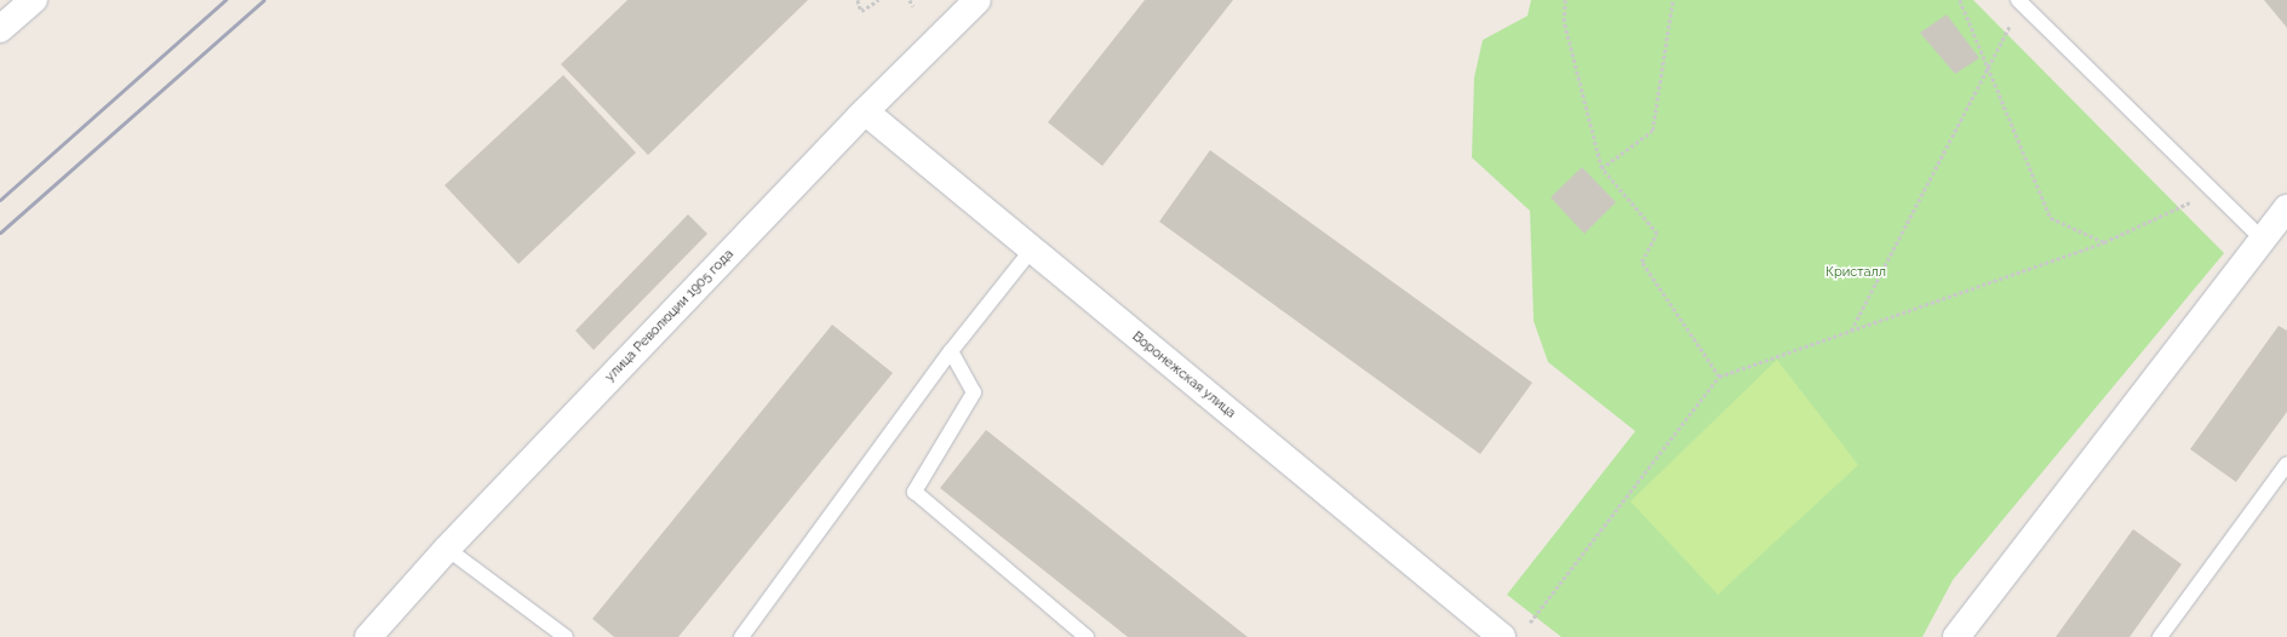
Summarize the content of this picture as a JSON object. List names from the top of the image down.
{
  "streets": {
    "street": ["улица Революции 1905 года", "Воронежская улица"]
  },
  "crossings": [
    ["улица Революции 1905 года", "Воронежская улица"]
  ],
  "parks": ["Кристалл"]
}
